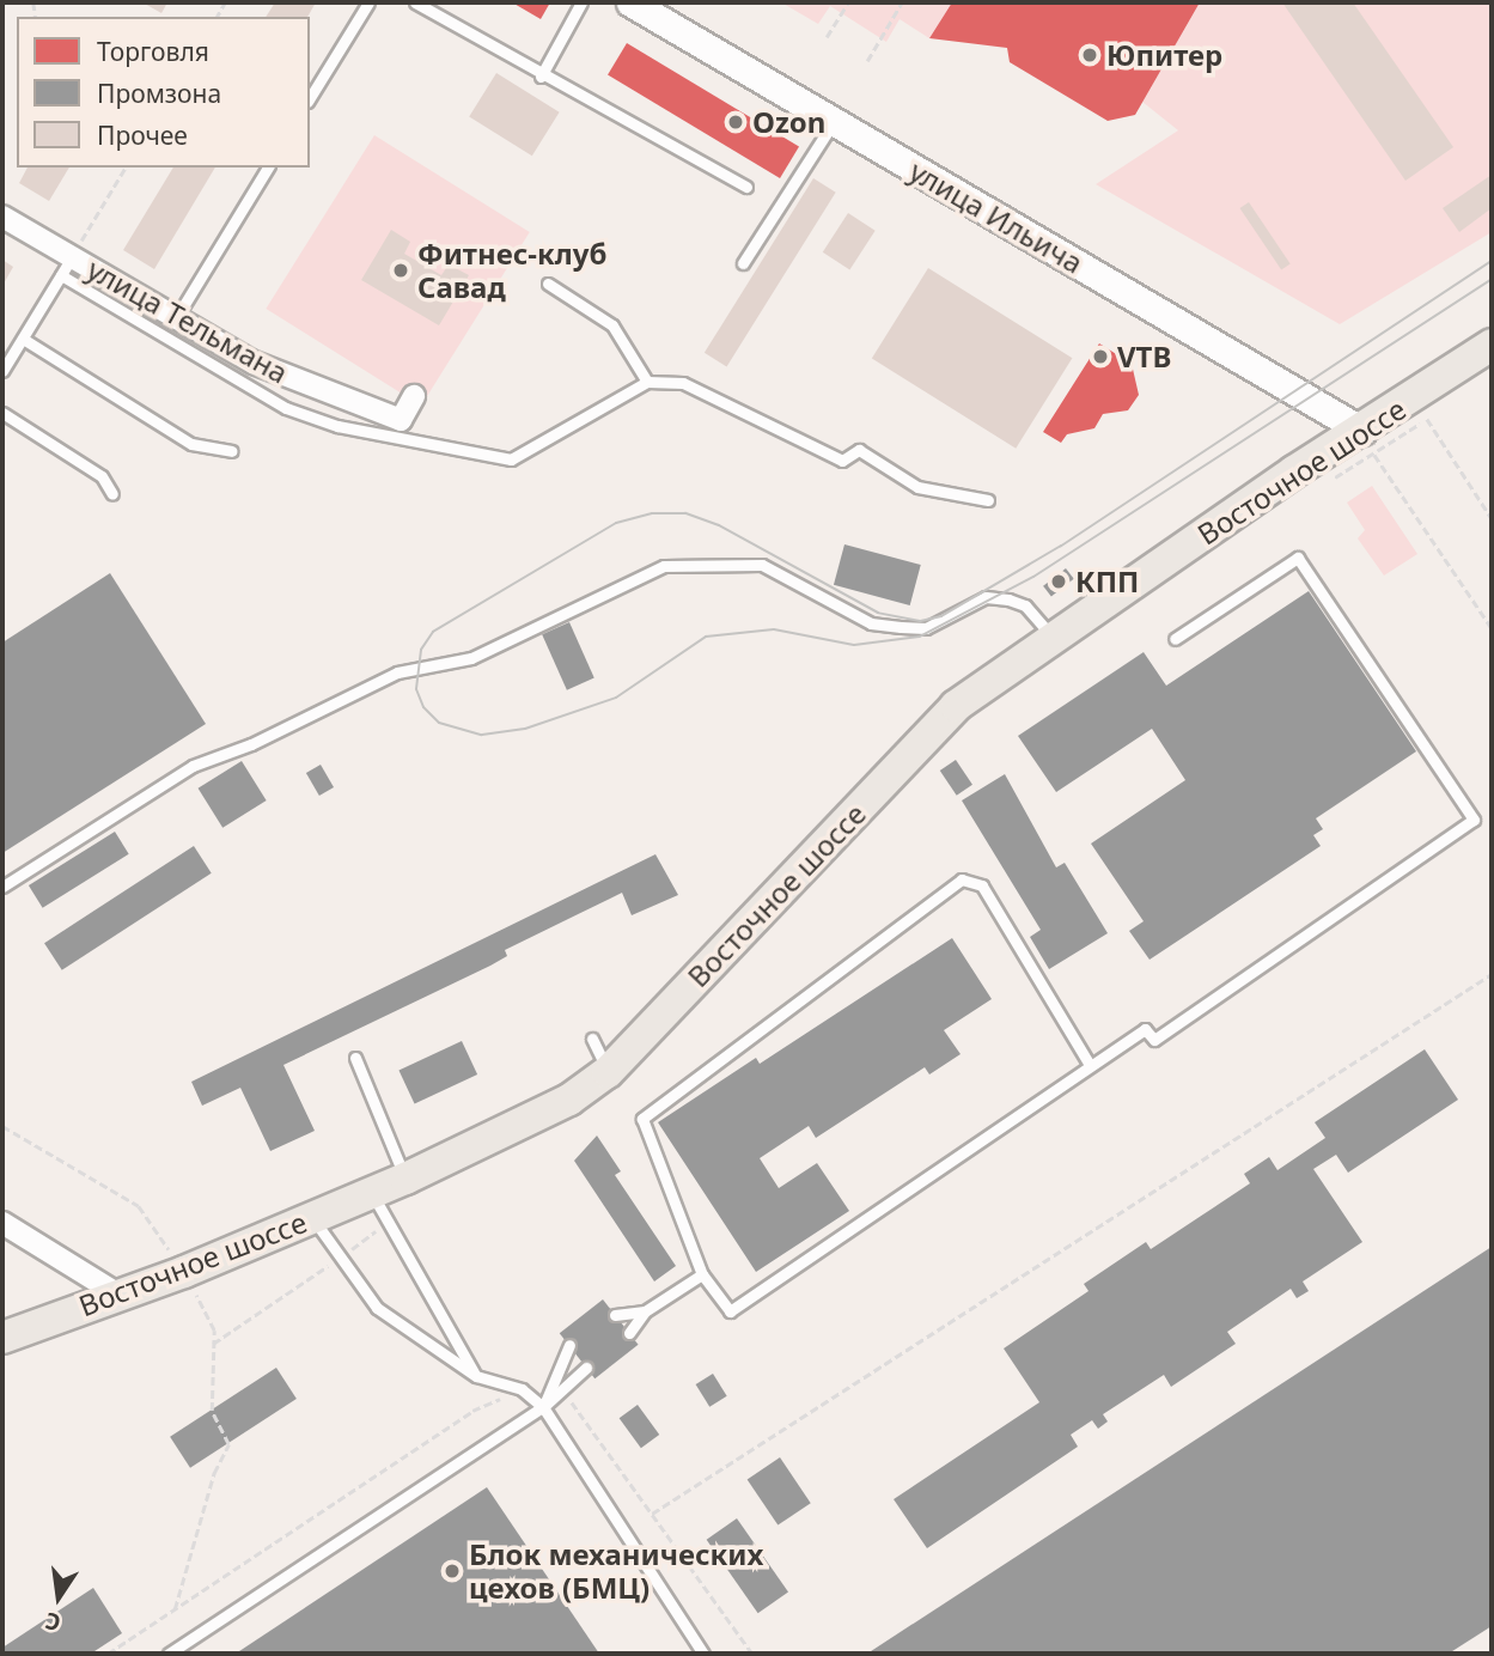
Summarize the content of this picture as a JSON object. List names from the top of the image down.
{
  "streets": {
    "main road": ["Восточное шоссе"],
    "street": ["улица Ильича", "улица Тельмана"]
  },
  "crossings": [
    ["улица Ильича", "Восточное шоссе"]
  ],
  "places": [
    "Юпитер",
    "Ozon",
    "Фитнес-клуб Савад",
    "VTB",
    "КПП",
    "Блок механических цехов (БМЦ)"
  ],
  "legend": ["Торговля", "Промзона", "Прочее"],
  "north": "bottom"
}
